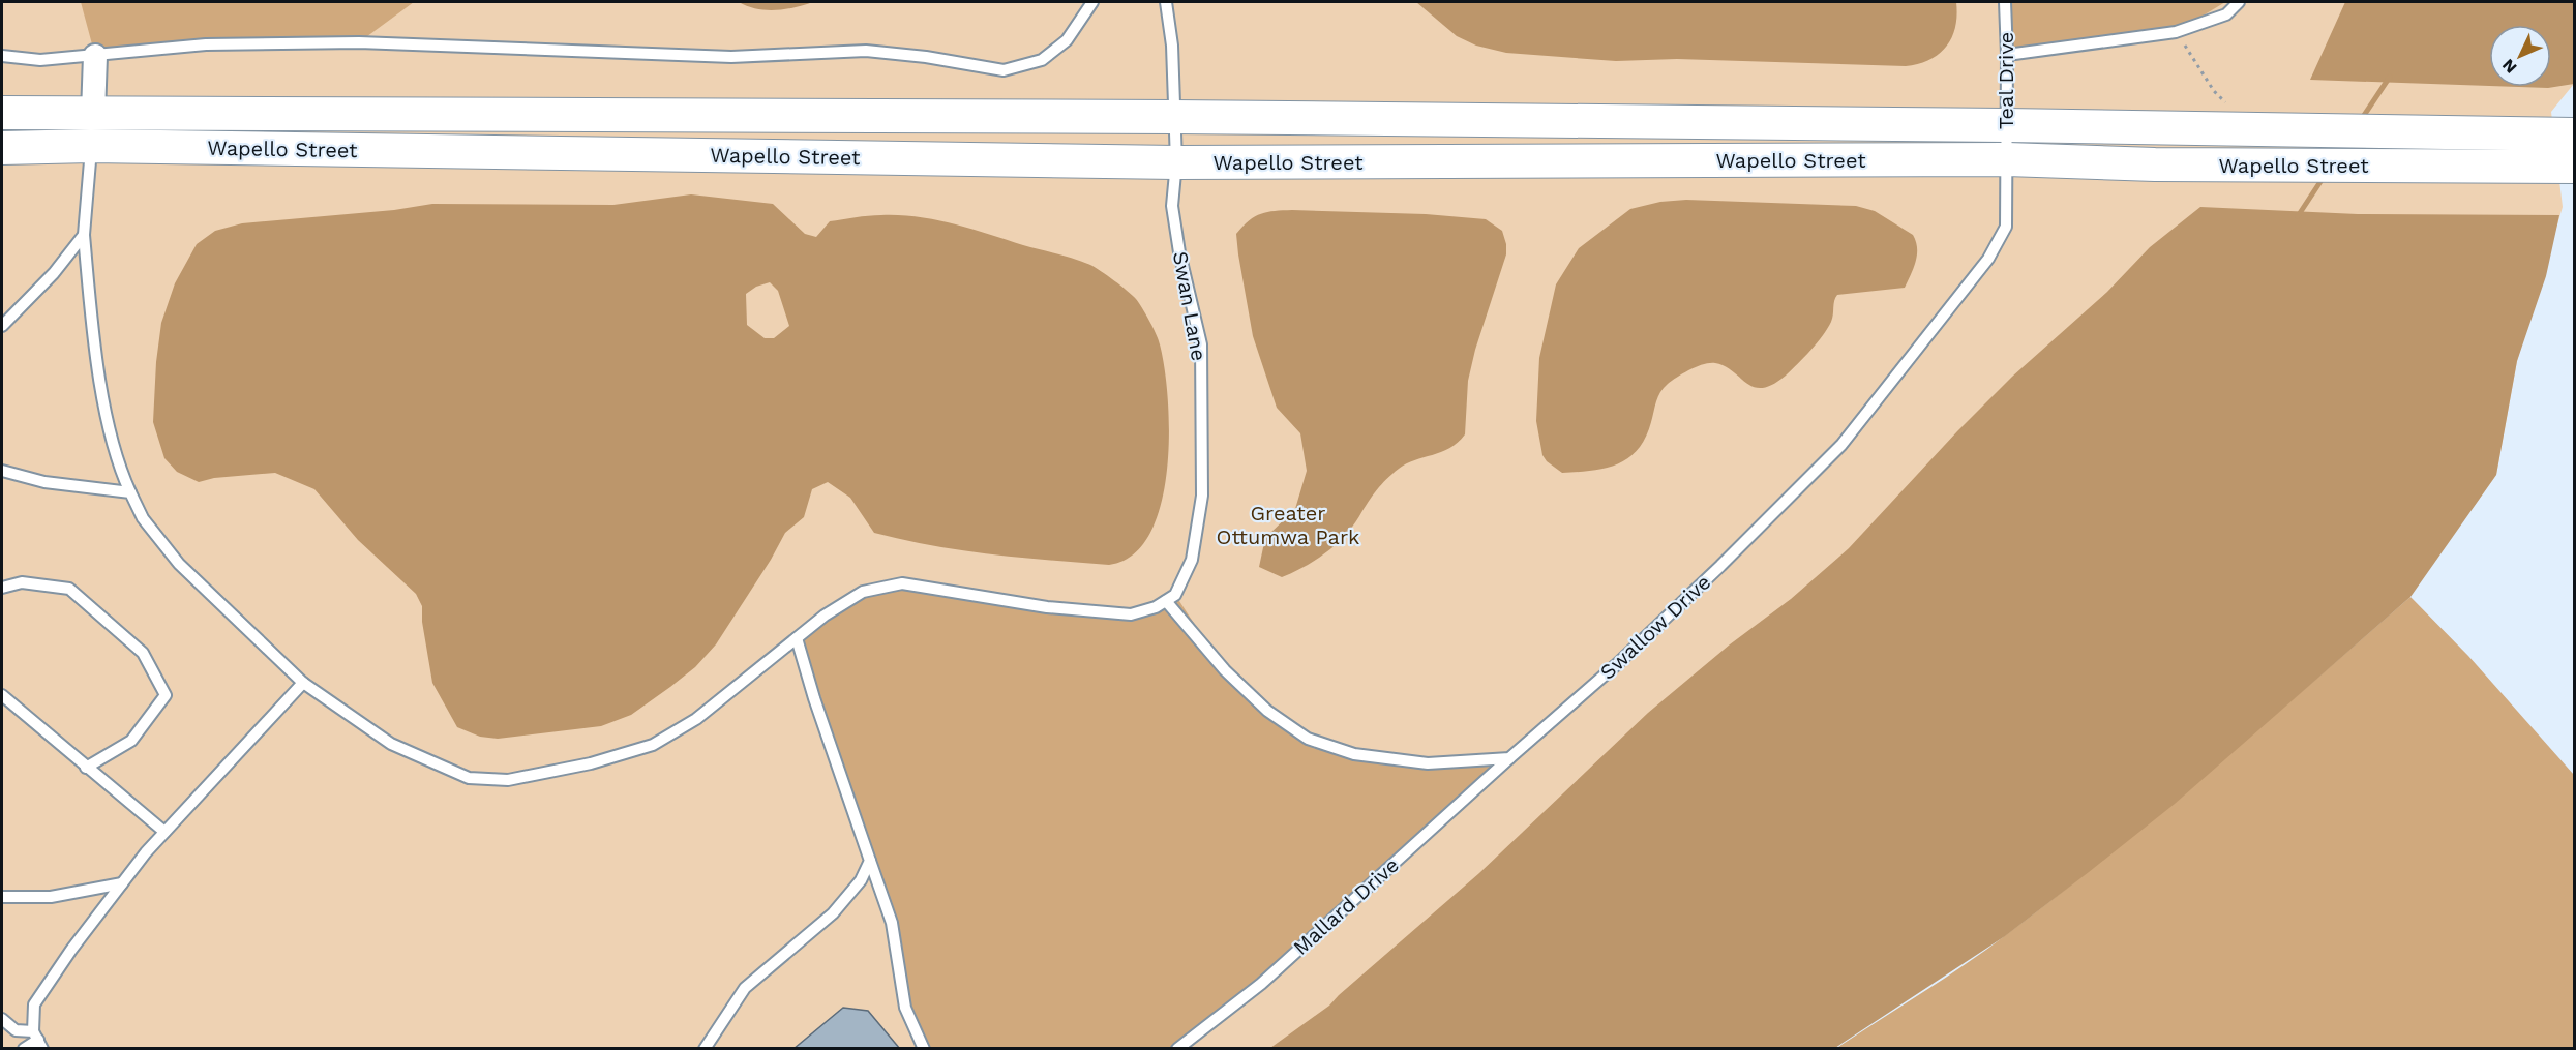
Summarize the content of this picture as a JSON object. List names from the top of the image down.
{
  "streets": {
    "main road": ["Wapello Street"],
    "lane": [
      "Teal Drive",
      "Swan Lane",
      "Swallow Drive",
      "Mallard Drive"
    ]
  },
  "crossings": [
    ["Teal Drive", "Wapello Street"],
    ["Teal Drive", "Swallow Drive"],
    ["Wapello Street", "Swan Lane"],
    ["Wapello Street", "Swallow Drive"],
    ["Swallow Drive", "Mallard Drive"]
  ],
  "parks": ["Greater Ottumwa Park"],
  "north": "bottom left"
}
